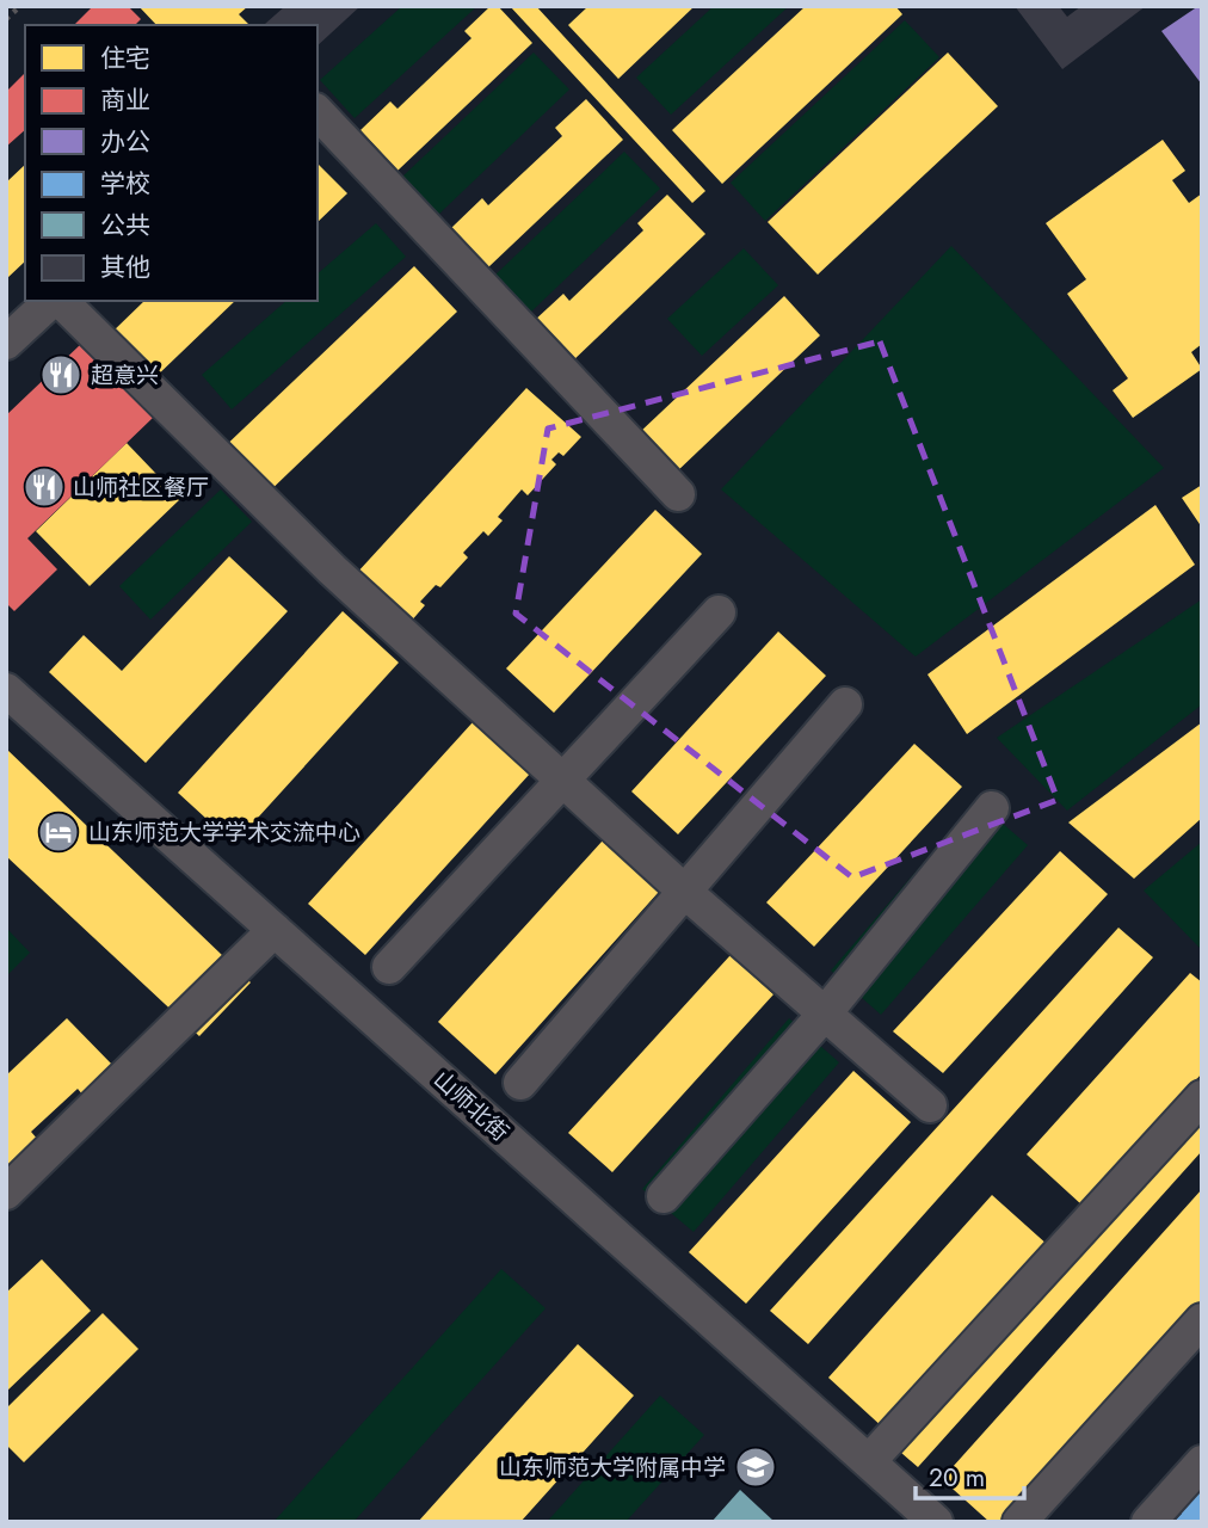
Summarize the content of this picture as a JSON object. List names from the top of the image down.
{
  "streets": {
    "street": ["山师北街"]
  },
  "places": {
    "restaurant": ["超意兴", "山师社区餐厅"],
    "hotel": ["山东师范大学学术交流中心"],
    "school or university": ["山东师范大学附属中学"]
  },
  "legend": [
    "住宅",
    "商业",
    "办公",
    "学校",
    "公共",
    "其他"
  ],
  "scale_bar": "20 m"
}
